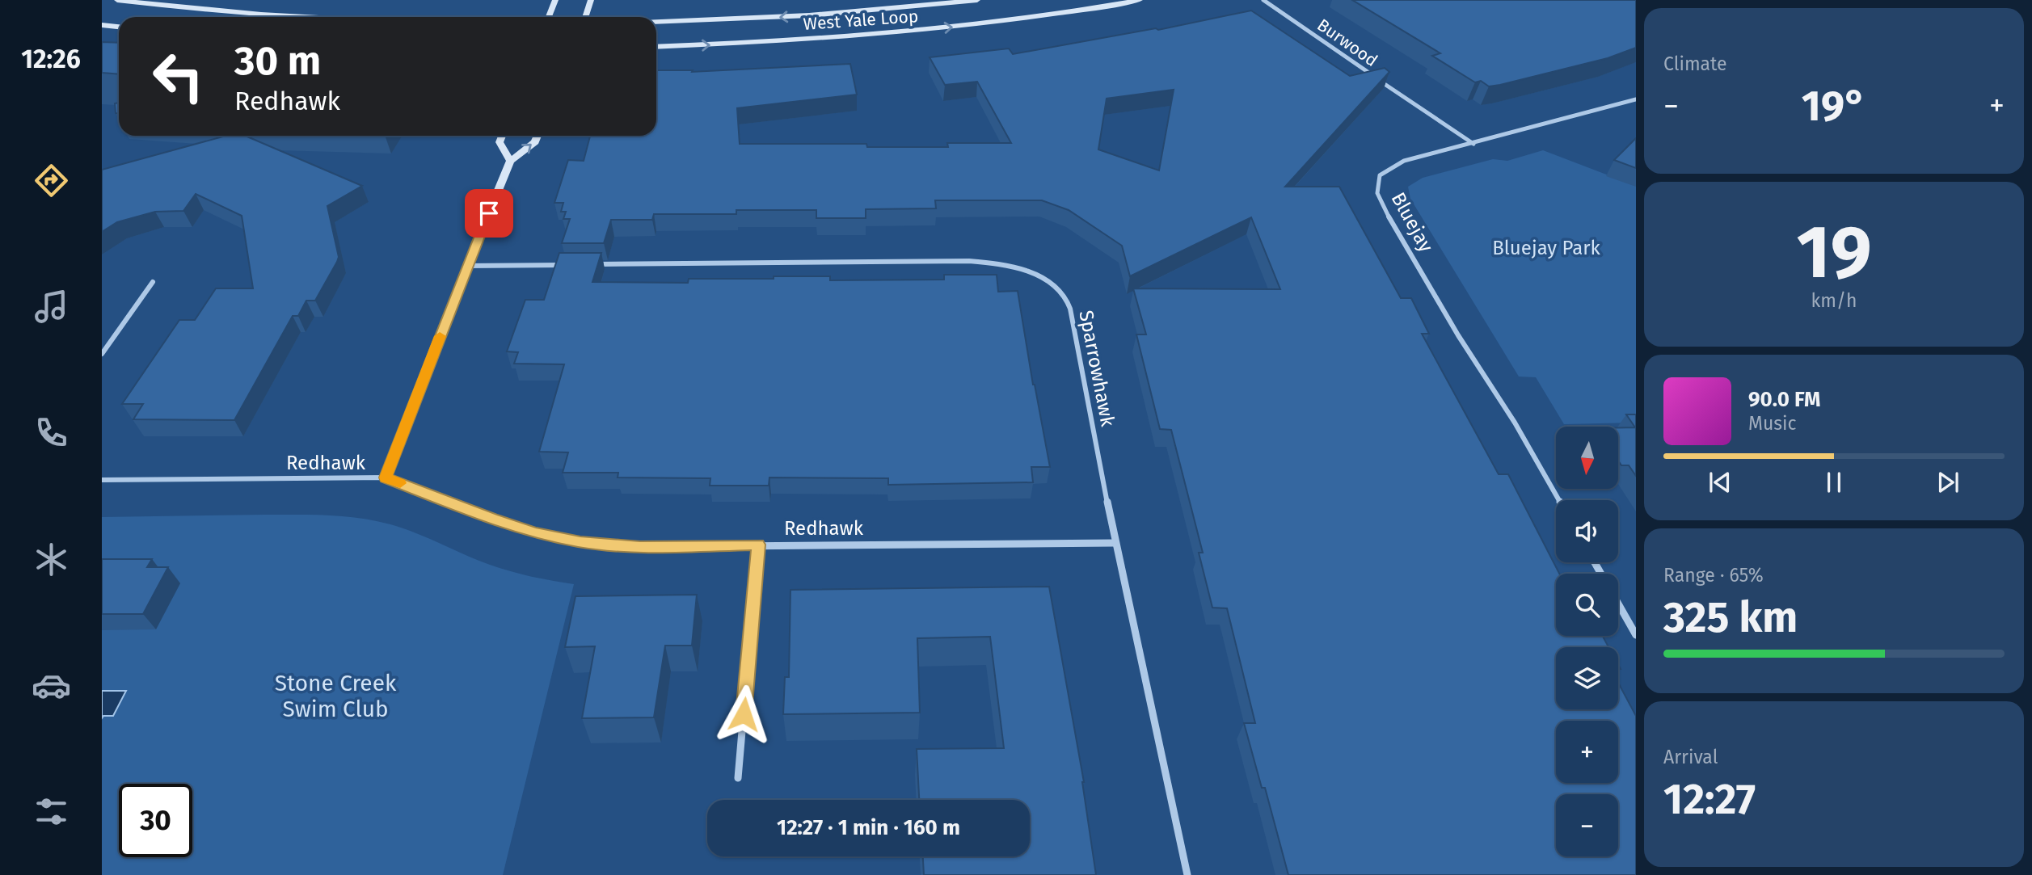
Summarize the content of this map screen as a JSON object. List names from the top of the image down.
{
  "streets": {
    "main road": ["West Yale Loop"],
    "street": [
      "Burwood",
      "Bluejay",
      "Sparrowhawk",
      "Redhawk"
    ]
  },
  "crossings": [
    ["Burwood", "Bluejay"],
    ["Sparrowhawk", "Redhawk"]
  ],
  "parks": ["Bluejay Park", "Stone Creek Swim Club"],
  "north": "bottom",
  "page": {
    "tabs": "12:26",
    "tile": [
      "Climate",
      ["19", "km/h"],
      ["Range · 65%", "325 km"],
      ["Arrival", "12:27"]
    ],
    "turn": ["30 m", "Redhawk"],
    "heat": ["−", "19°", "+"],
    "song": ["90.0 FM", "Music"],
    "map_buttons": ["+", "−"],
    "limit": "30",
    "trip": "12:27 · 1 min · 160 m"
  }
}
